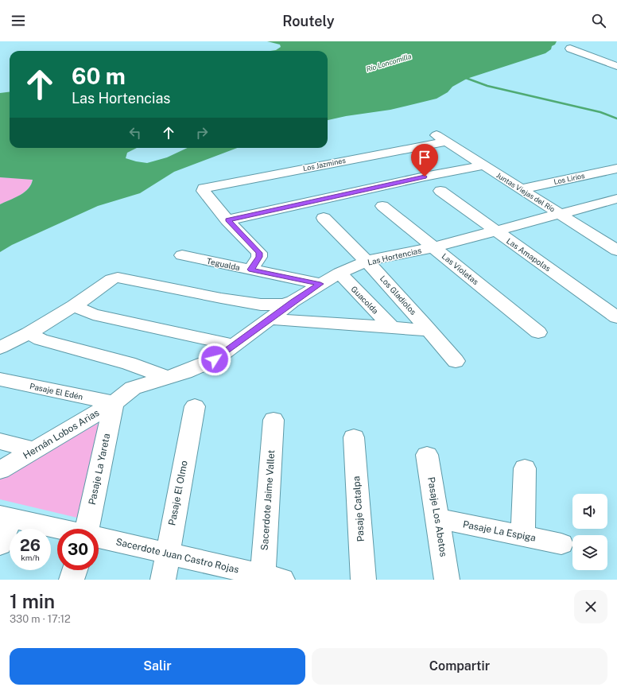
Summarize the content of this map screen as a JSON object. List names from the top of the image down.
{
  "streets": {
    "street": [
      "Los Jazmines",
      "Los Lirios",
      "Juntas Viejas del Río",
      "Las Amapolas",
      "Las Hortencias",
      "Tegualda",
      "Las Violetas",
      "Los Gladiolos",
      "Guacolda",
      "Pasaje El Edén",
      "Hernán Lobos Arias",
      "Pasaje La Yareta",
      "Pasaje El Olmo",
      "Sacerdote Jaime Vallet",
      "Pasaje Catalpa",
      "Pasaje Los Abetos",
      "Pasaje La Espiga",
      "Sacerdote Juan Castro Rojas"
    ]
  },
  "crossings": [
    ["Los Jazmines", "Juntas Viejas del Río"],
    ["Los Lirios", "Juntas Viejas del Río"],
    ["Juntas Viejas del Río", "Las Hortencias"],
    ["Las Amapolas", "Las Hortencias"],
    ["Las Hortencias", "Tegualda"],
    ["Las Hortencias", "Las Violetas"],
    ["Las Hortencias", "Los Gladiolos"],
    ["Las Hortencias", "Guacolda"],
    ["Las Hortencias", "Hernán Lobos Arias"],
    ["Pasaje El Edén", "Hernán Lobos Arias"],
    ["Pasaje El Edén", "Pasaje La Yareta"],
    ["Hernán Lobos Arias", "Pasaje La Yareta"],
    ["Pasaje El Olmo", "Sacerdote Juan Castro Rojas"],
    ["Sacerdote Jaime Vallet", "Sacerdote Juan Castro Rojas"],
    ["Pasaje Los Abetos", "Pasaje La Espiga"]
  ],
  "water": ["Río Loncomilla"],
  "page": {
    "header": "Routely",
    "turn": ["60 m", "Las Hortencias"],
    "speed": "26 km/h",
    "limit": "30",
    "heading": ["1 min", "330 m · 17:12"],
    "buttons": ["Salir", "Compartir"]
  }
}
